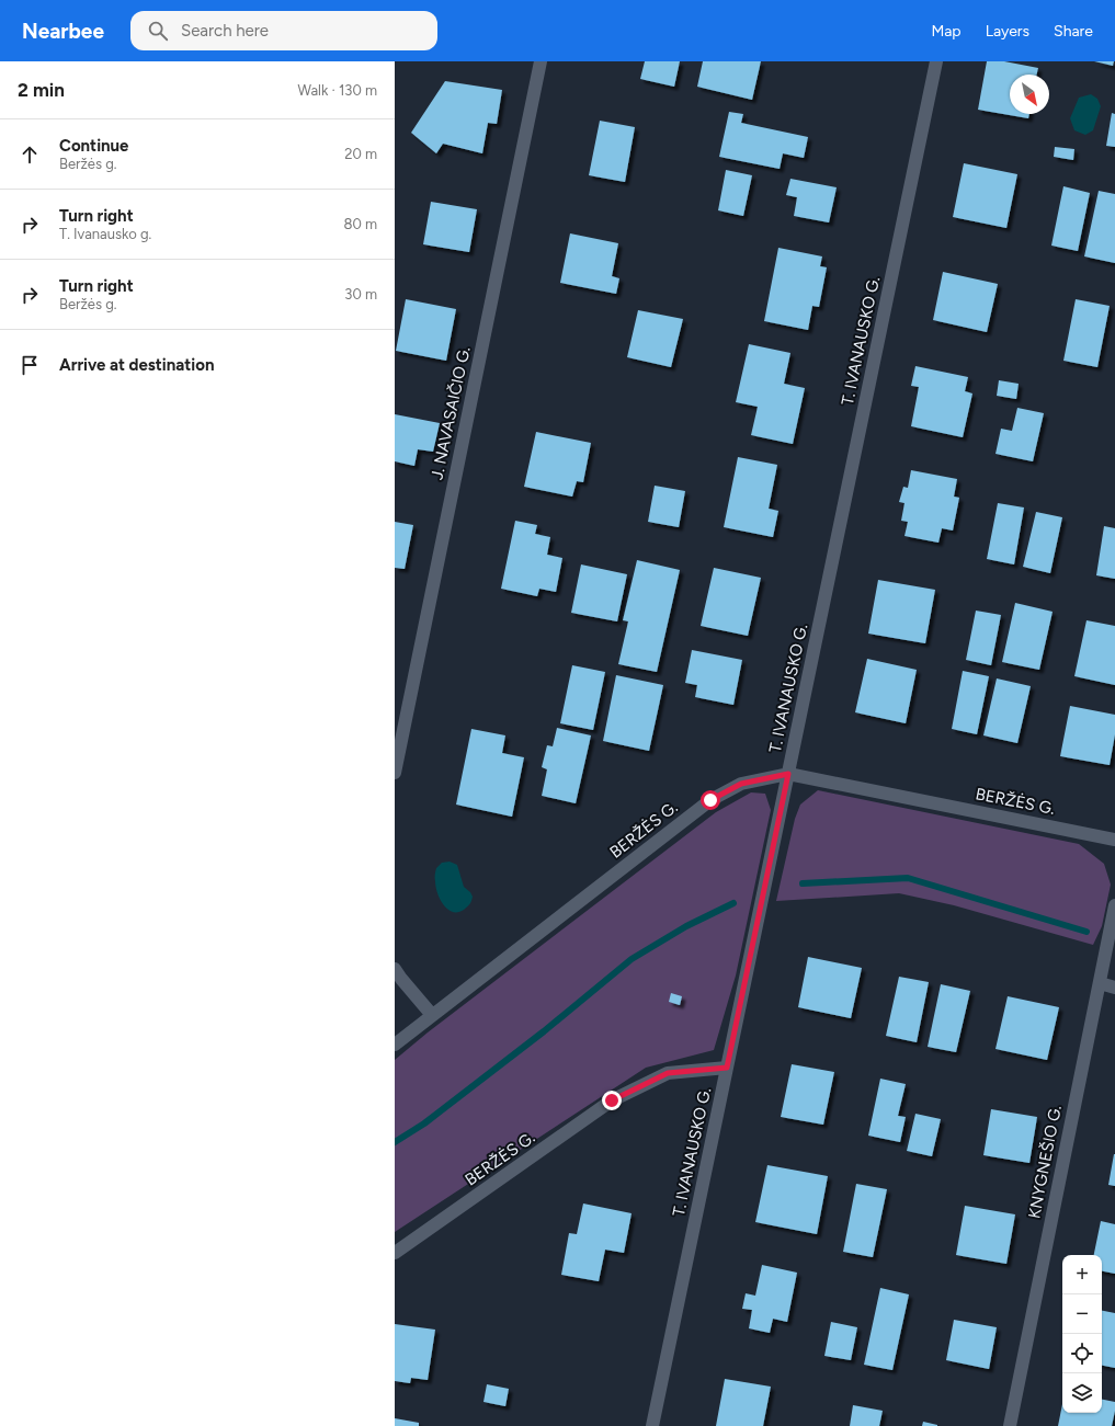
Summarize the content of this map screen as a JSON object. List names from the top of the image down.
{
  "streets": {
    "street": [
      "T. IVANAUSKO G.",
      "J. NAVASAIČIO G.",
      "BERŽĖS G.",
      "KNYGNEŠIO G."
    ]
  },
  "crossings": [
    ["T. IVANAUSKO G.", "BERŽĖS G."]
  ],
  "north": "bottom right",
  "page": {
    "header": "Nearbee",
    "search": "Search here",
    "nav": ["Map", "Layers", "Share"],
    "heading": ["2 min", "Walk · 130 m"],
    "list": [
      ["Continue", "Beržės g.", "20 m"],
      ["Turn right", "T. Ivanausko g.", "80 m"],
      ["Turn right", "Beržės g.", "30 m"],
      "Arrive at destination"
    ],
    "map_buttons": ["+", "−"]
  }
}
